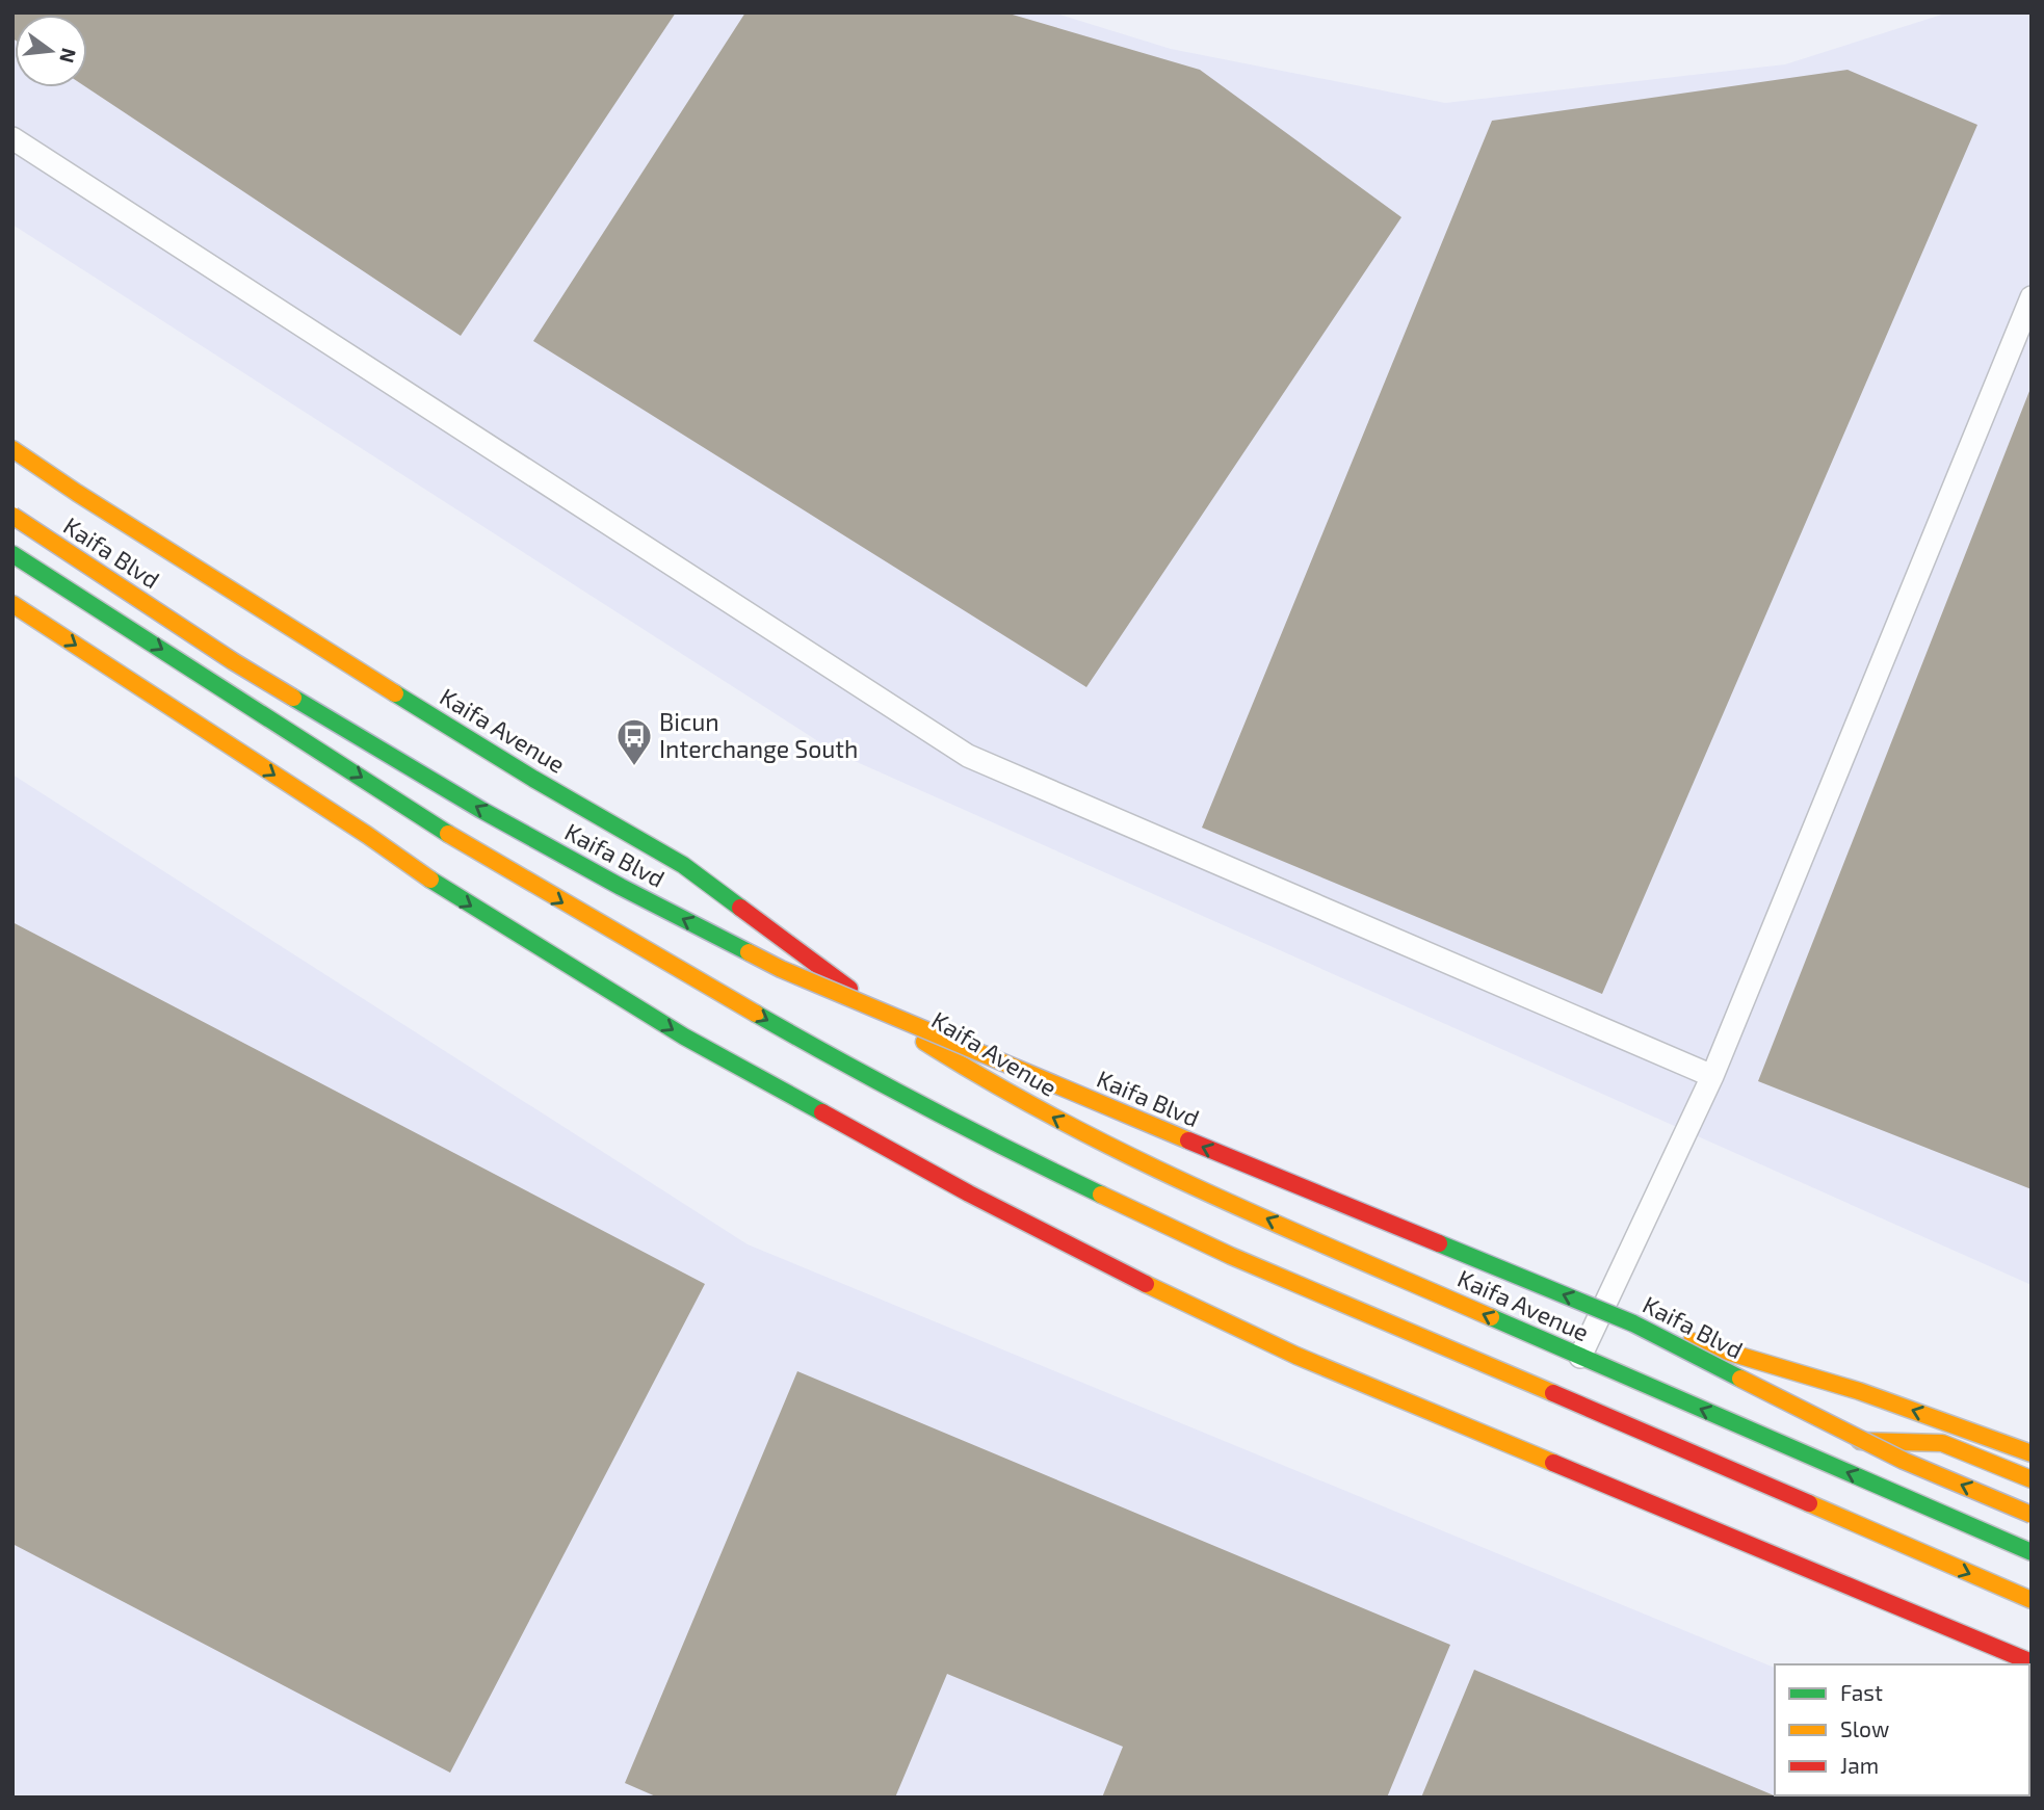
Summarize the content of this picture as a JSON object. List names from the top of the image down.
{
  "streets": {
    "main road": ["Kaifa Blvd", "Kaifa Avenue"]
  },
  "places": {
    "bus stop": ["Bicun Interchange South"]
  },
  "legend": ["Fast", "Slow", "Jam"],
  "north": "right"
}
